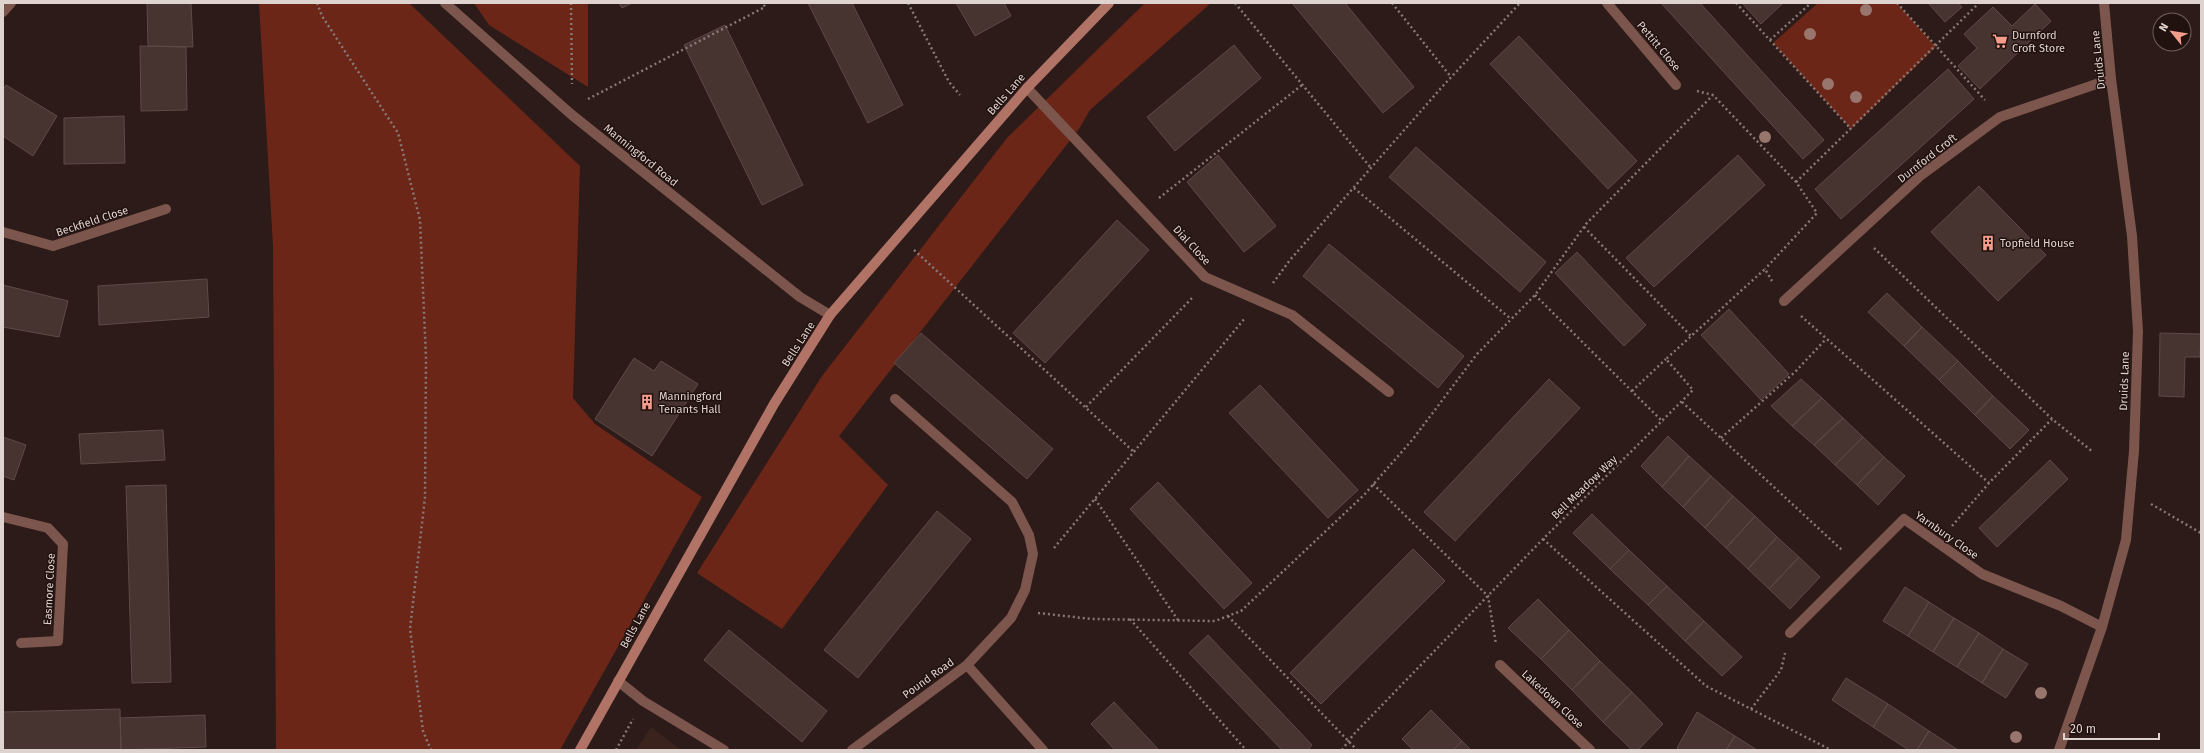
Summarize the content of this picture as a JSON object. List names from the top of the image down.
{
  "streets": {
    "street": [
      "Pettitt Close",
      "Druids Lane",
      "Bells Lane",
      "Manningford Road",
      "Durnford Croft",
      "Beckfield Close",
      "Dial Close",
      "Yarnbury Close",
      "Easmore Close",
      "Pound Road",
      "Lakedown Close"
    ],
    "path": ["Bell Meadow Way"]
  },
  "crossings": [
    ["Druids Lane", "Durnford Croft"],
    ["Druids Lane", "Yarnbury Close"],
    ["Bells Lane", "Manningford Road"],
    ["Bells Lane", "Dial Close"]
  ],
  "places": {
    "supermarket": ["Durnford Croft Store"],
    "building": ["Topfield House", "Manningford Tenants Hall"]
  },
  "scale_bar": "20 m",
  "north": "top left"
}
